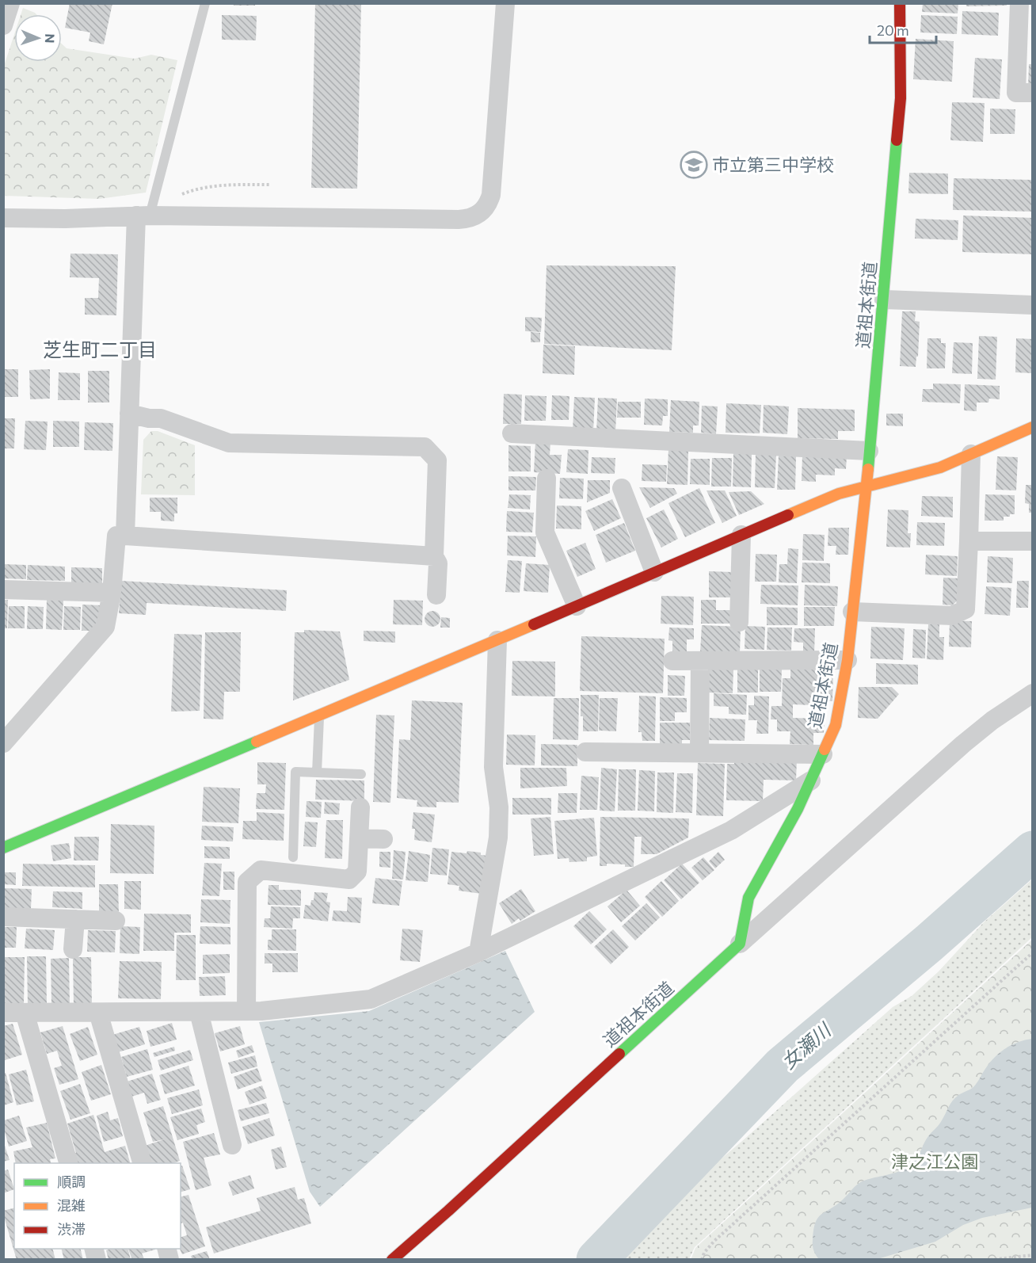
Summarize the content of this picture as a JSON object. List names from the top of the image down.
{
  "streets": {
    "street": ["道祖本街道"]
  },
  "districts": ["芝生町二丁目"],
  "water": ["女瀬川"],
  "parks": ["津之江公園"],
  "places": {
    "school or university": ["市立第三中学校"]
  },
  "legend": ["順調", "混雑", "渋滞"],
  "scale_bar": "20 m",
  "north": "right"
}
